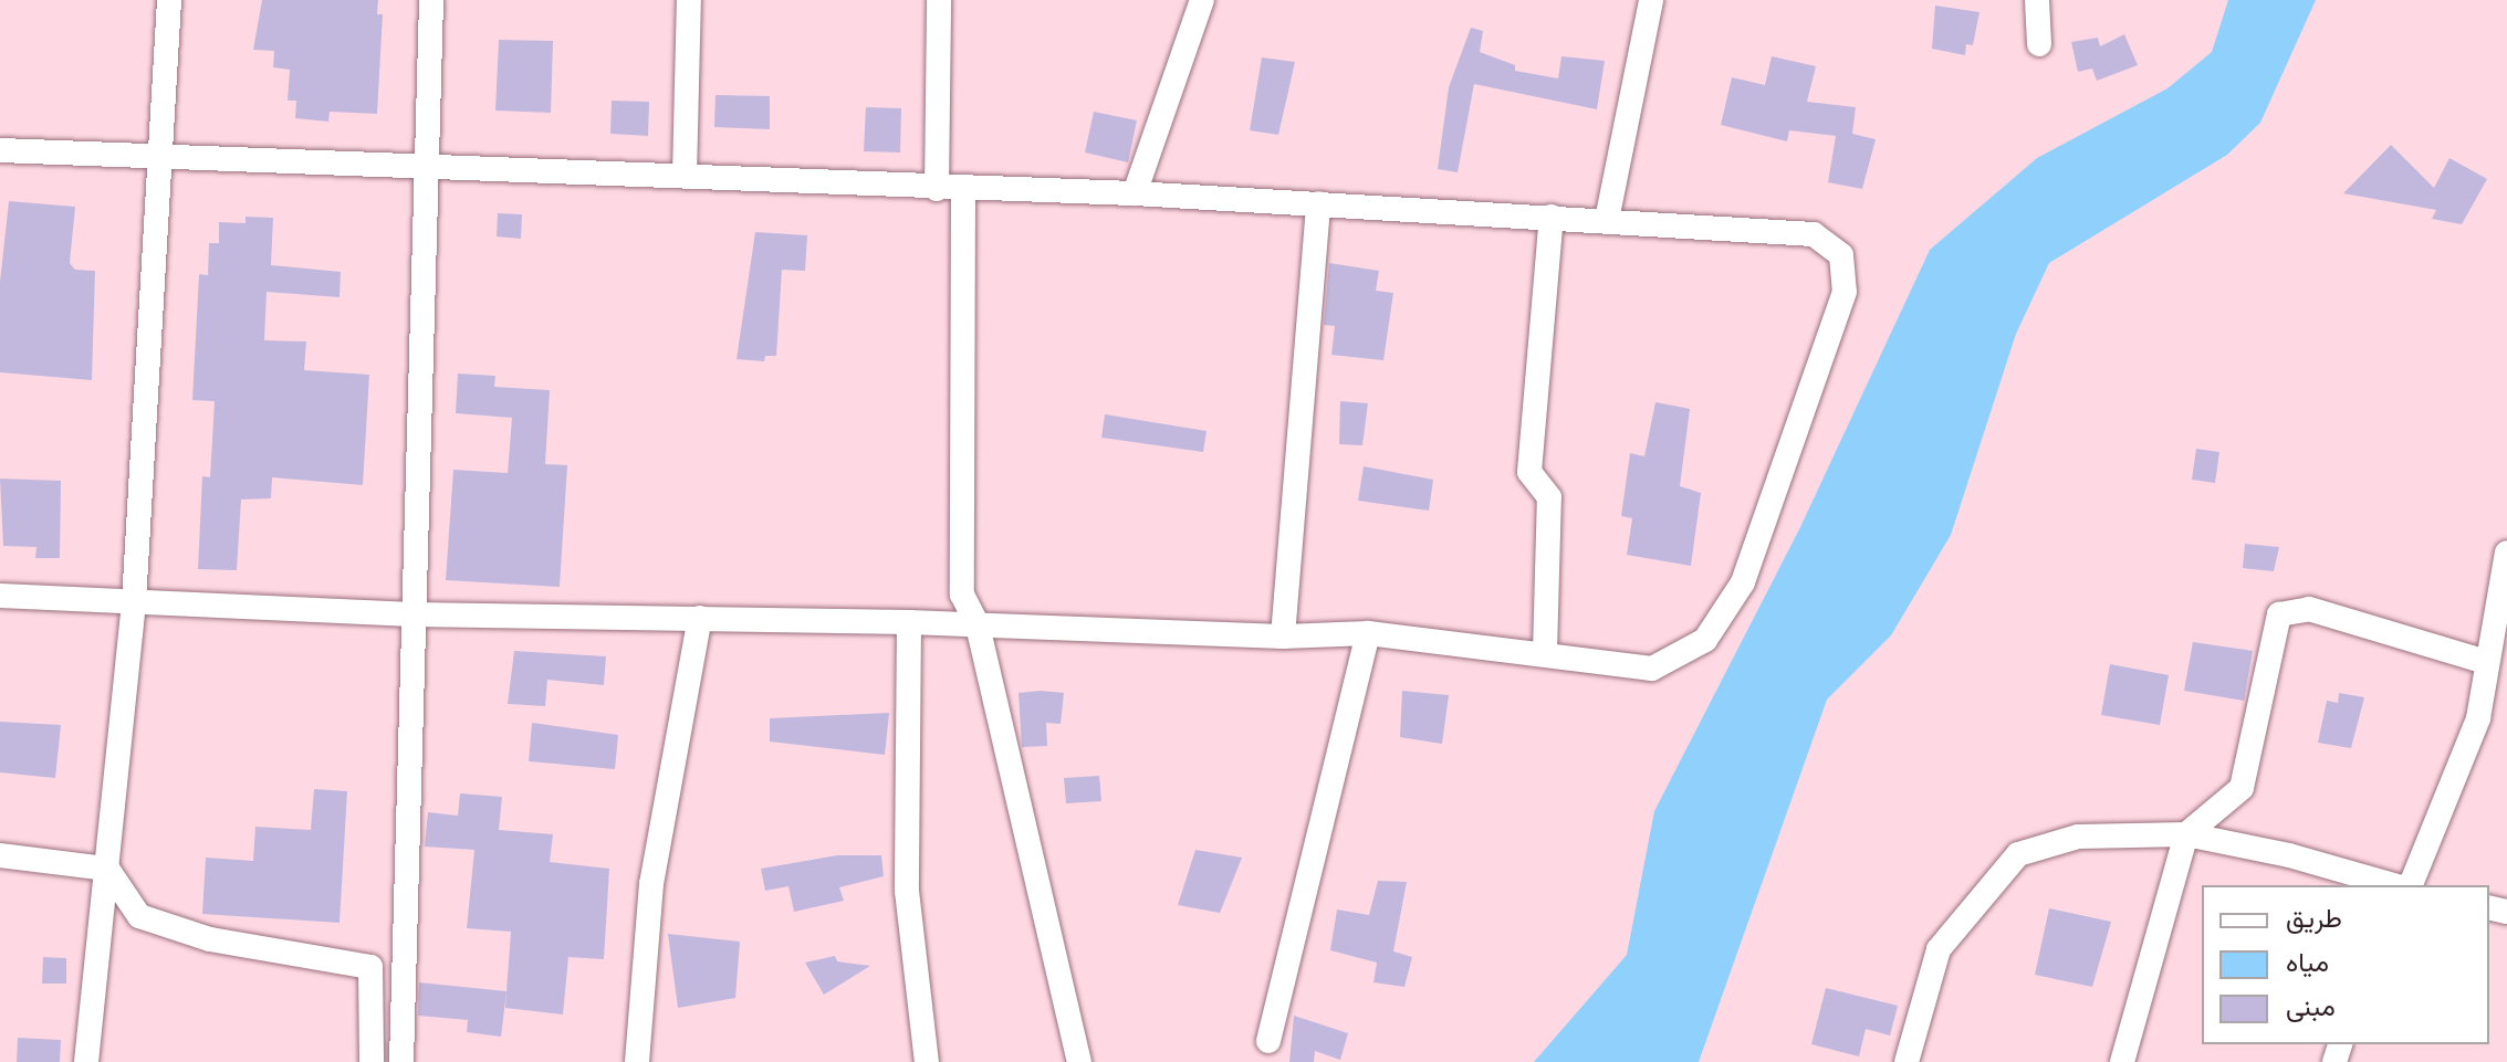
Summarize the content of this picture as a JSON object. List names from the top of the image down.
{
  "legend": ["طريق", "مياه", "مبنى"]
}
